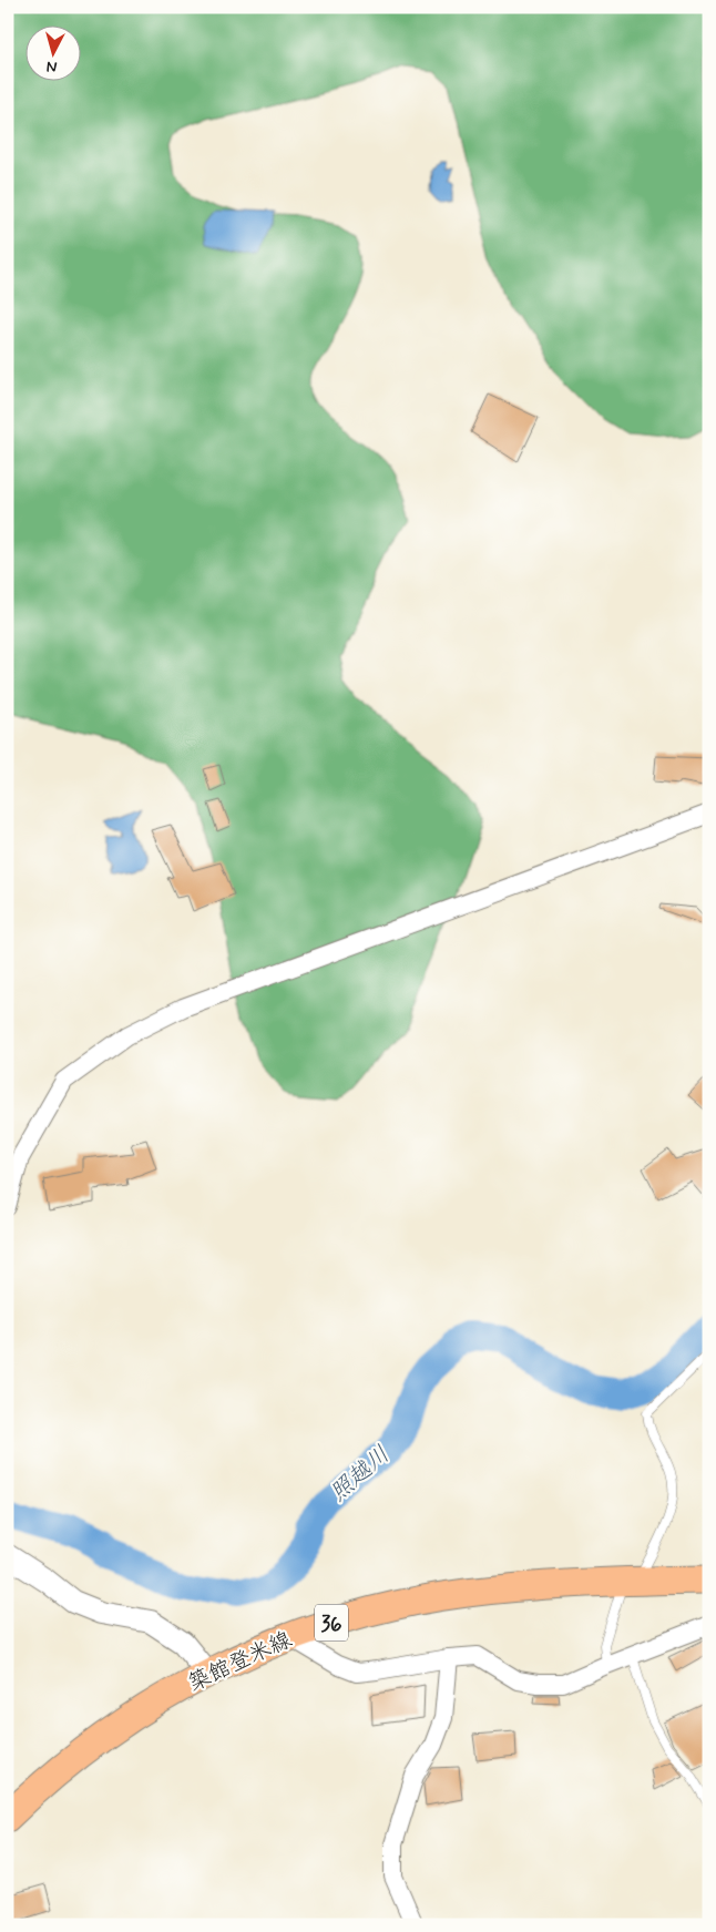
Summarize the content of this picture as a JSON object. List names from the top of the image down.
{
  "streets": {
    "main road": ["36", "築館登米線"]
  },
  "water": ["照越川"],
  "north": "bottom"
}
